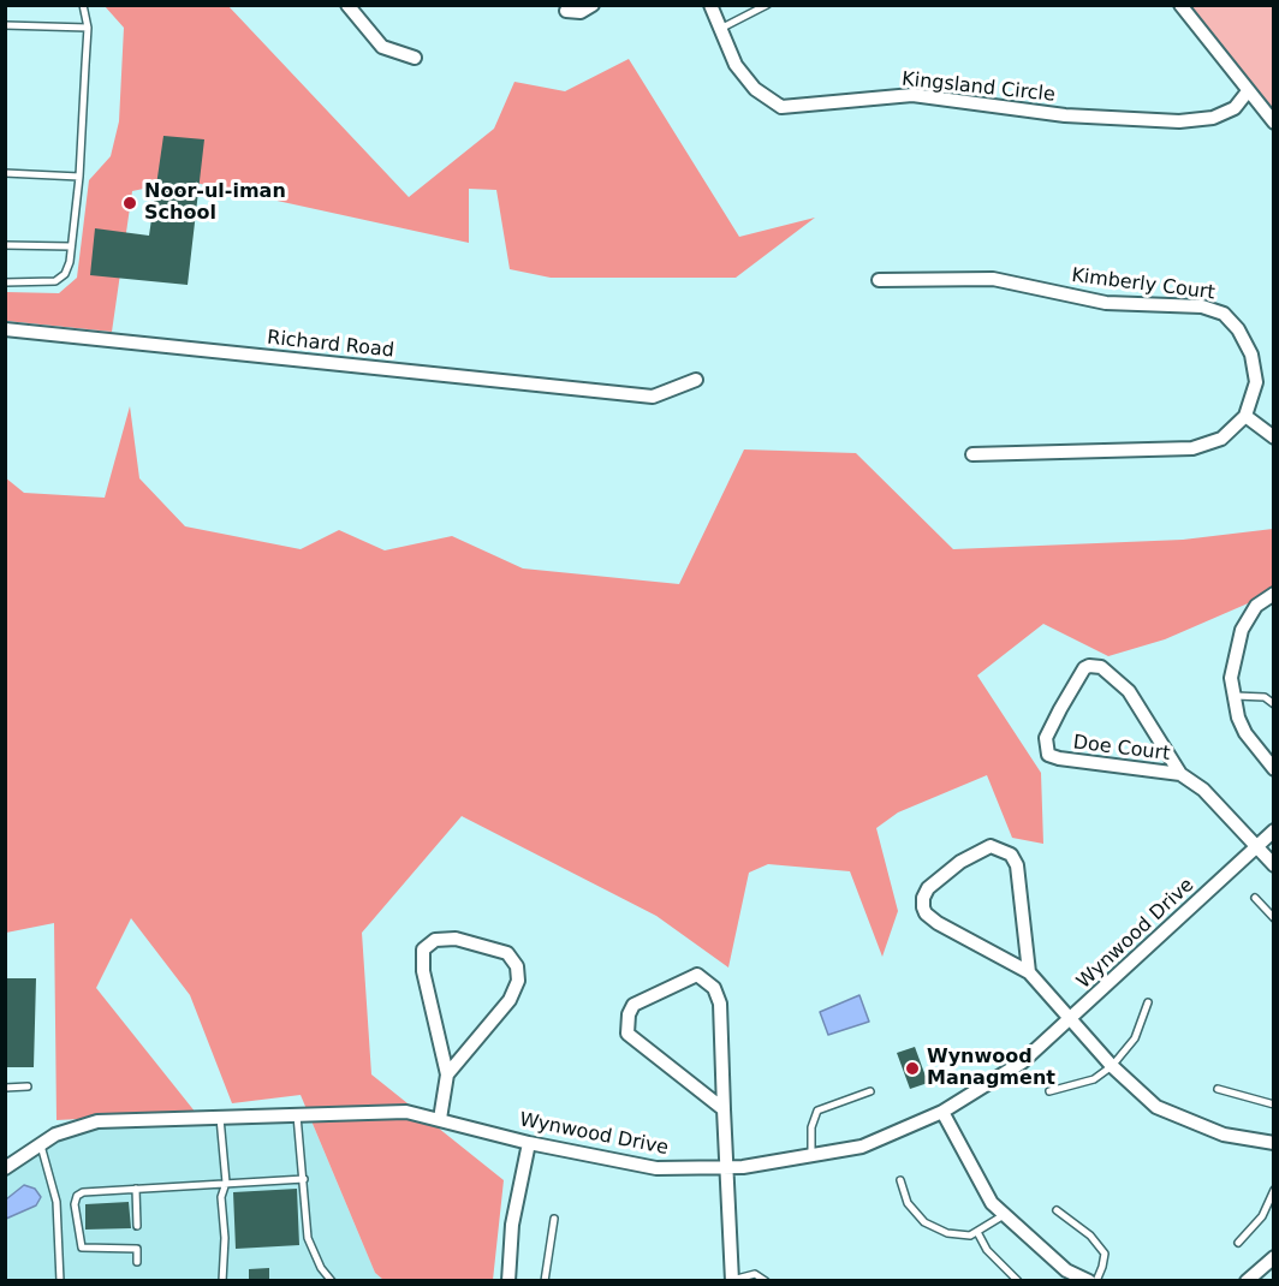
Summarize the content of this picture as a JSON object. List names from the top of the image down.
{
  "streets": {
    "street": [
      "Kingsland Circle",
      "Kimberly Court",
      "Richard Road",
      "Doe Court",
      "Wynwood Drive"
    ]
  },
  "crossings": [
    ["Doe Court", "Wynwood Drive"]
  ],
  "places": ["Noor-ul-iman School", "Wynwood Managment"]
}
